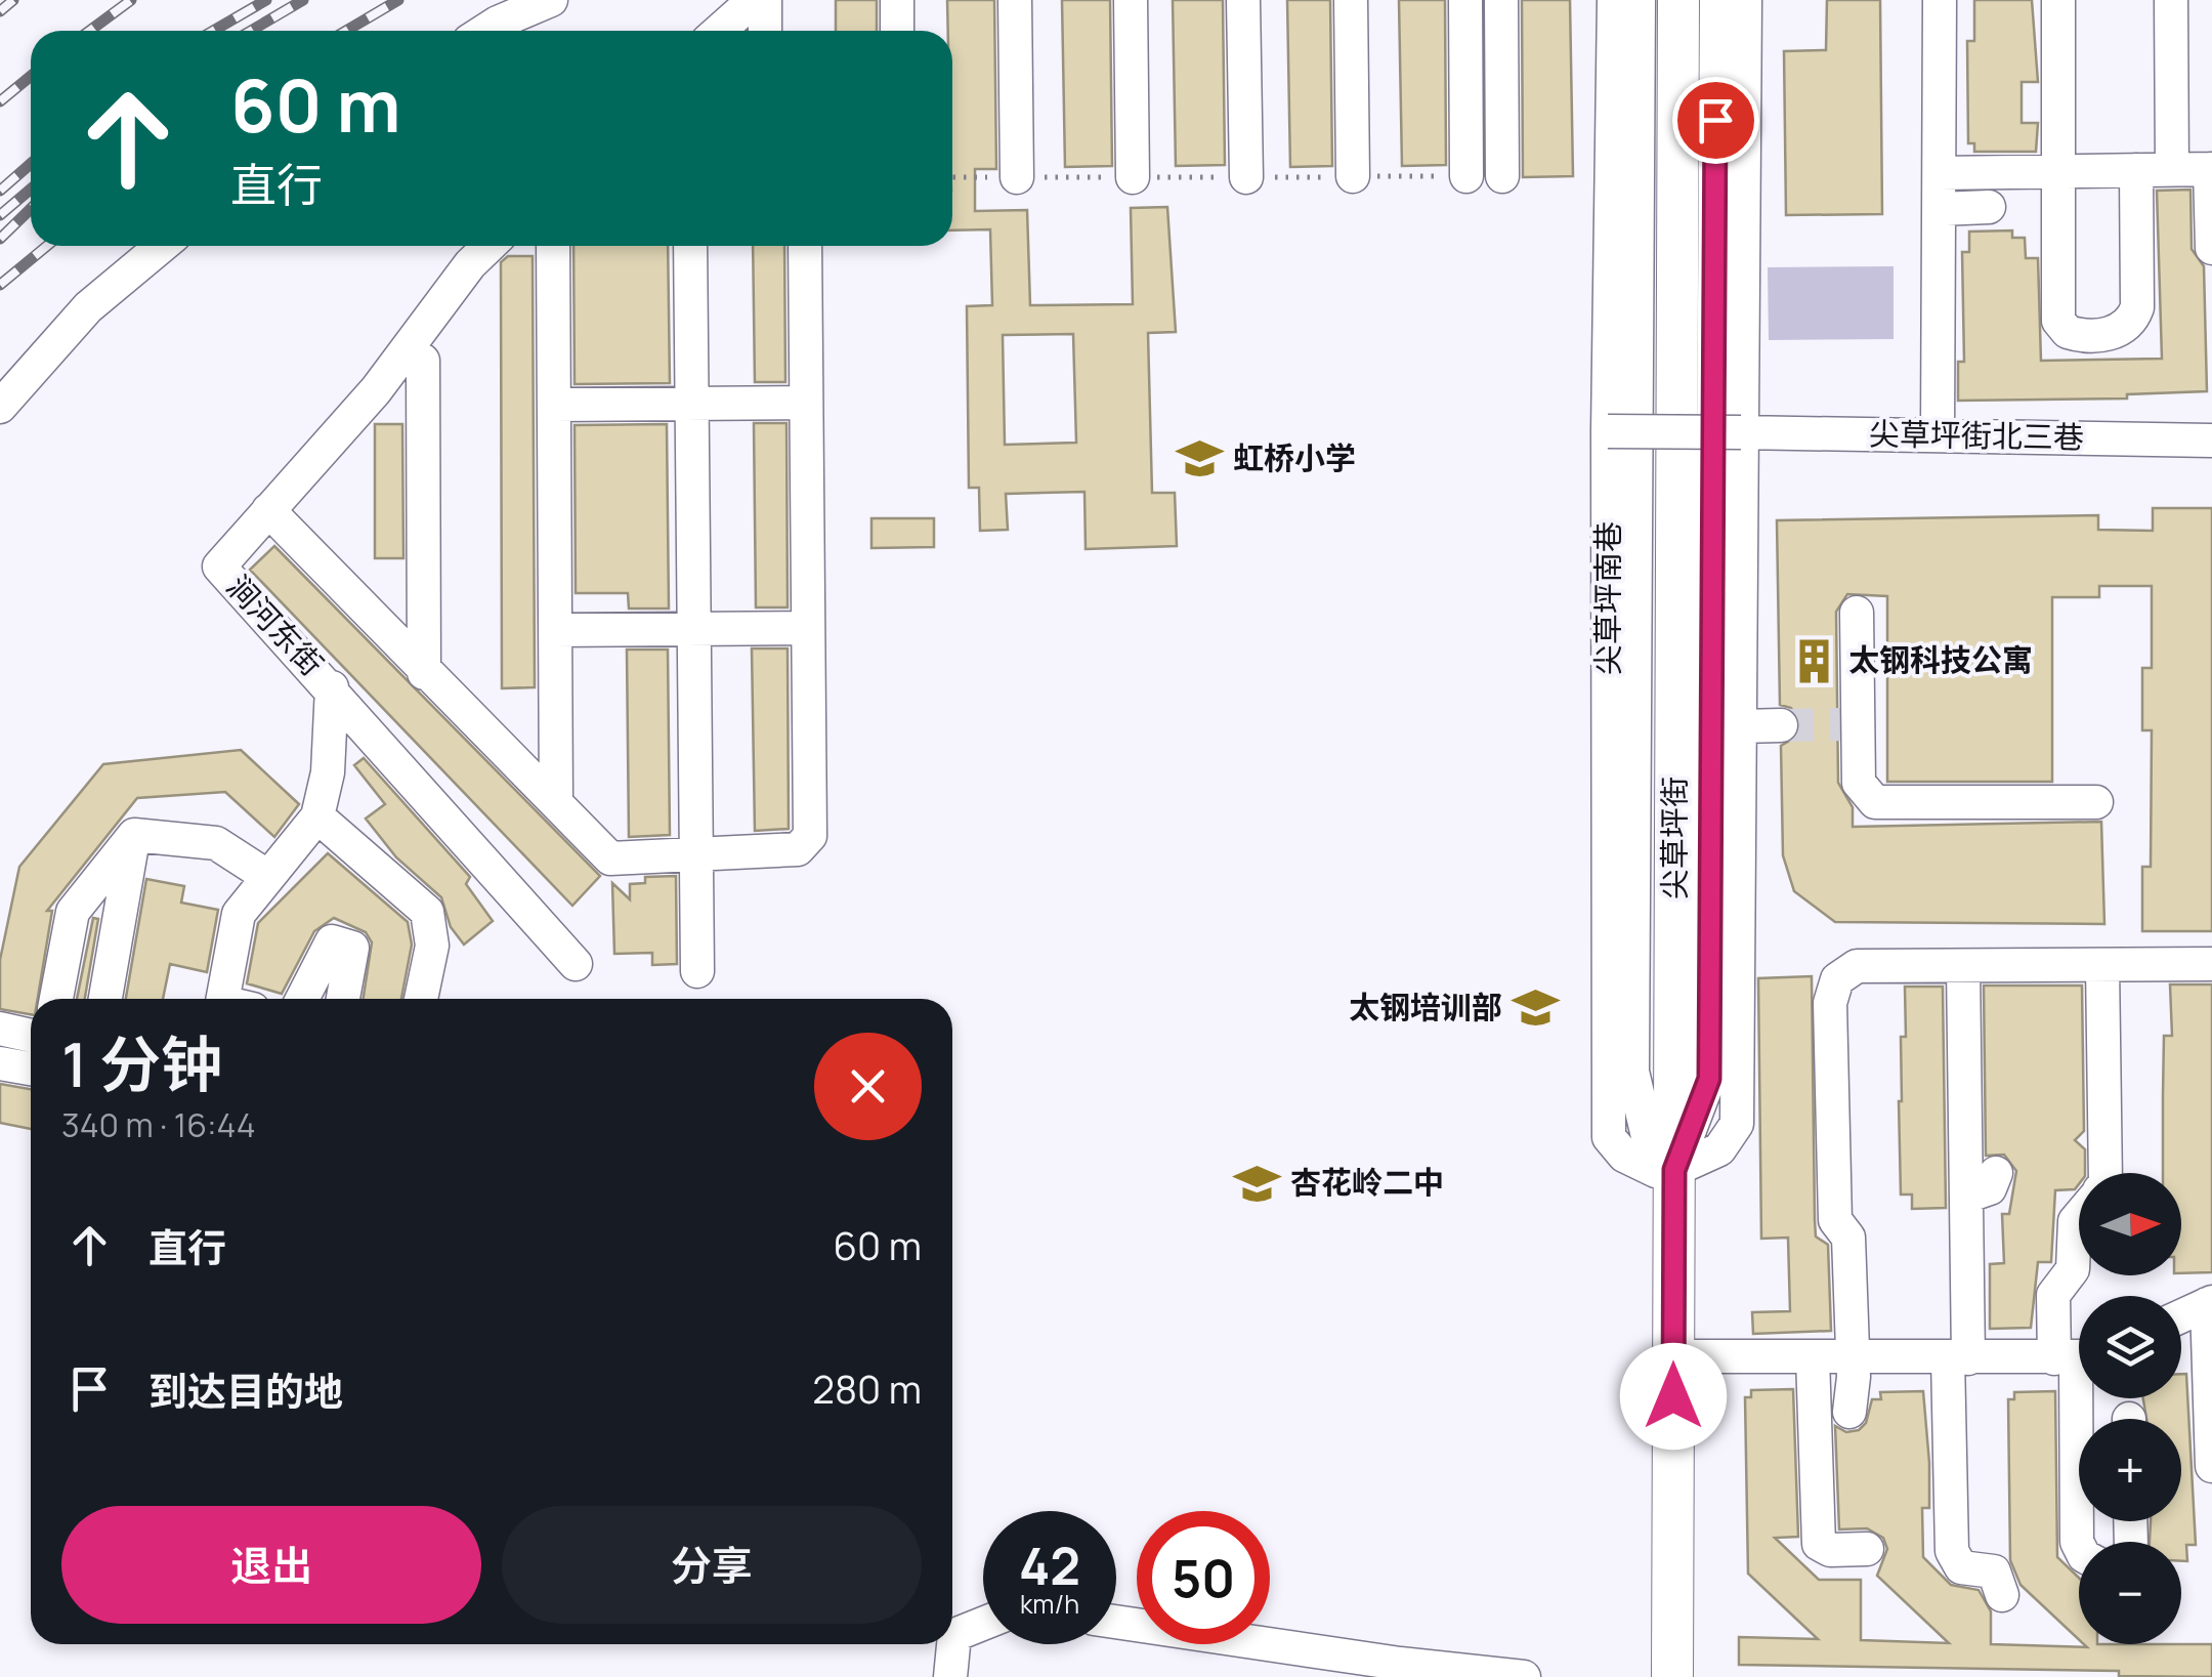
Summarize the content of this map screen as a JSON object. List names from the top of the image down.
{
  "streets": {
    "main road": ["尖草坪街"],
    "street": ["尖草坪街北三巷", "尖草坪南巷", "涧河东街"]
  },
  "crossings": [
    ["尖草坪街北三巷", "尖草坪南巷"],
    ["尖草坪南巷", "尖草坪街"]
  ],
  "places": {
    "school or university": ["虹桥小学", "太钢培训部", "杏花岭二中"],
    "building": ["太钢科技公寓"]
  },
  "north": "right",
  "page": {
    "turn": ["60 m", "直行"],
    "heading": ["1 分钟", "340 m · 16:44"],
    "map_buttons": ["+", "−"],
    "list": [
      {
        "name": "直行",
        "value": "60 m"
      },
      {
        "name": "到达目的地",
        "value": "280 m"
      }
    ],
    "buttons": ["退出", "分享"],
    "speed": "42 km/h",
    "limit": "50"
  }
}
